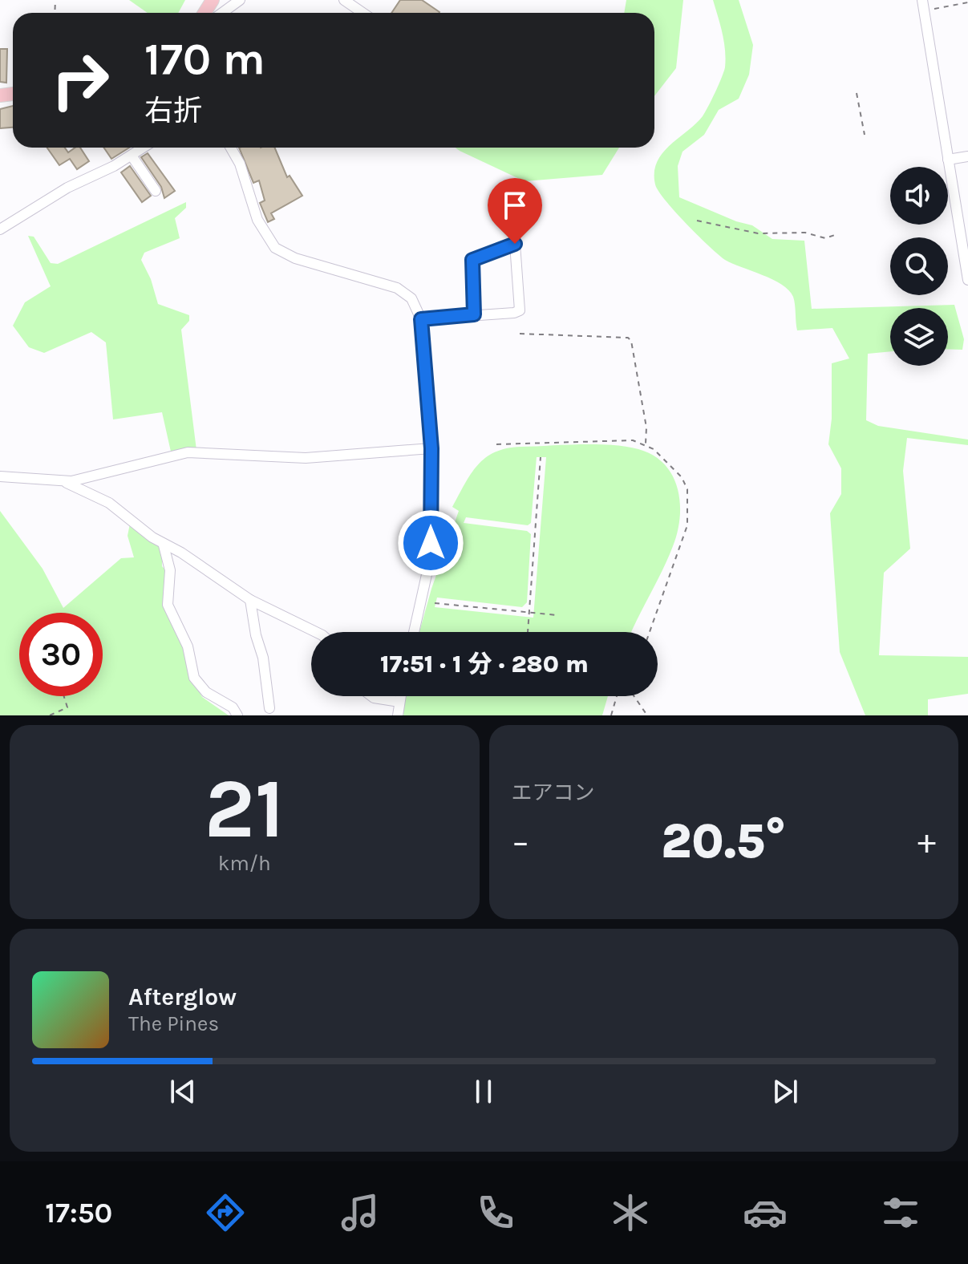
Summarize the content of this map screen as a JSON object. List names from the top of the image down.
{
  "page": {
    "turn": ["170 m", "右折"],
    "limit": "30",
    "trip": "17:51 · 1 分 · 280 m",
    "tile": [
      ["21", "km/h"],
      "エアコン"
    ],
    "heat": ["−", "20.5°", "+"],
    "song": ["Afterglow", "The Pines"],
    "tabs": "17:50"
  }
}
